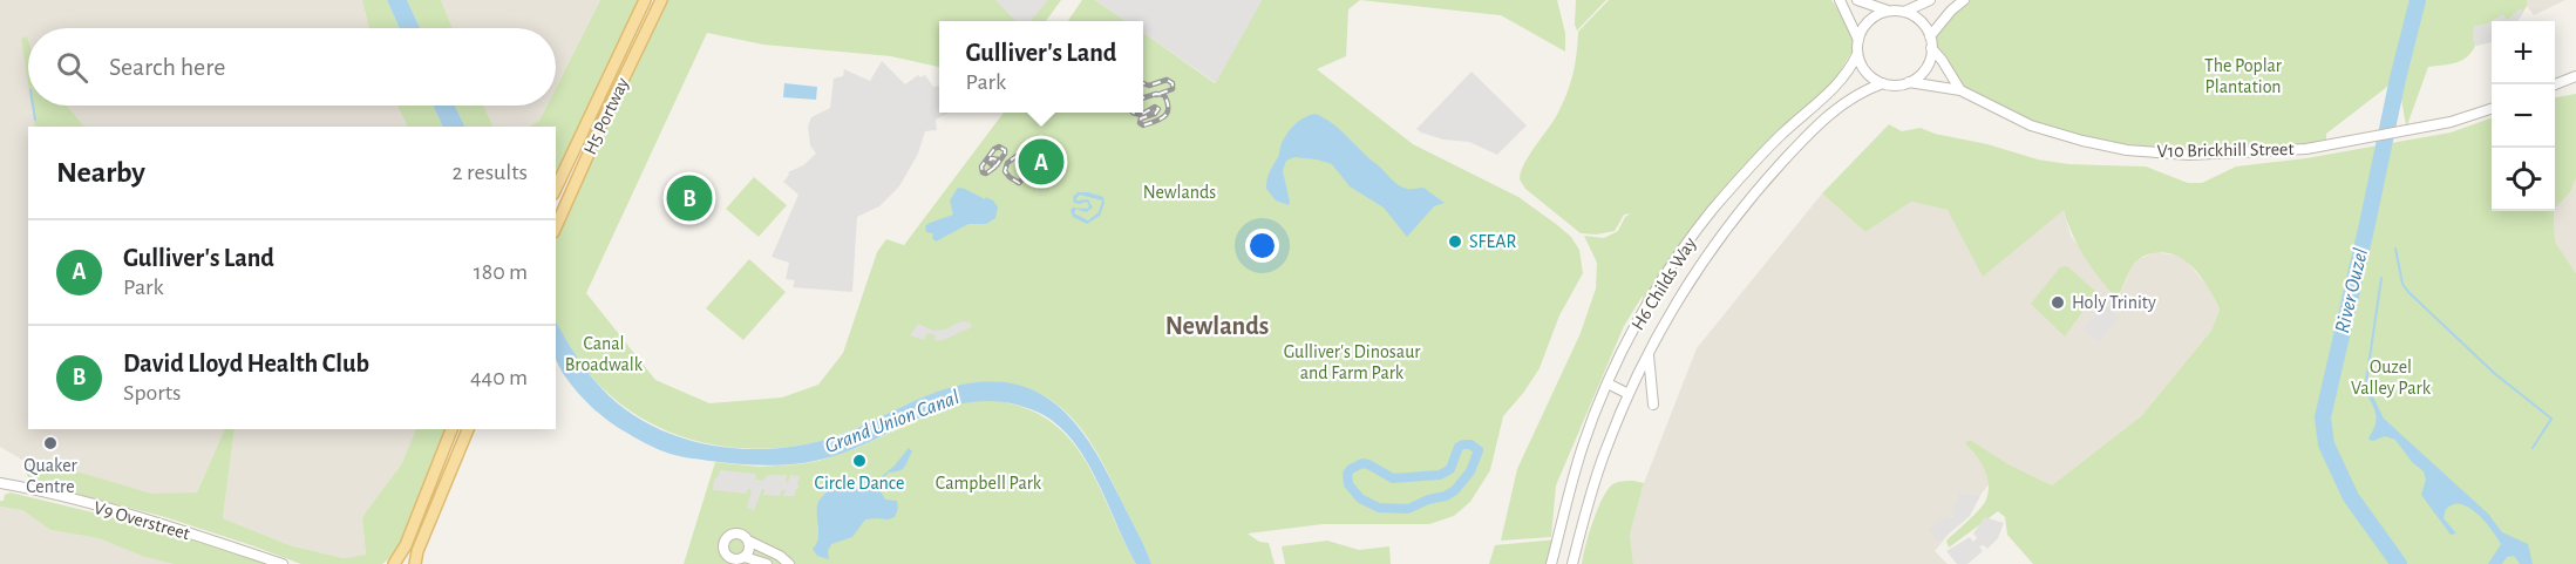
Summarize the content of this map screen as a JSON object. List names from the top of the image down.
{
  "streets": {
    "main road": ["H5 Portway"],
    "street": ["V10 Brickhill Street", "H6 Childs Way", "V9 Overstreet"]
  },
  "crossings": [
    ["V10 Brickhill Street", "H6 Childs Way"]
  ],
  "districts": ["Newlands"],
  "water": ["River Ouzel", "Grand Union Canal"],
  "parks": [
    "The Poplar Plantation",
    "Newlands",
    "Canal Broadwalk",
    "Gulliver's Dinosaur and Farm Park",
    "Ouzel Valley Park",
    "Campbell Park"
  ],
  "places": [
    "SFEAR",
    "Holy Trinity",
    "Quaker Centre",
    "Circle Dance"
  ],
  "page": {
    "map_buttons": ["+", "−"],
    "popup": ["Gulliver's Land", "Park"],
    "search": "Search here",
    "heading": ["Nearby", "2 results"],
    "pins": ["A", "B"],
    "list": [
      {
        "mark": "A",
        "name": "Gulliver's Land",
        "note": "Park",
        "value": "180 m"
      },
      {
        "mark": "B",
        "name": "David Lloyd Health Club",
        "note": "Sports",
        "value": "440 m"
      }
    ]
  }
}
